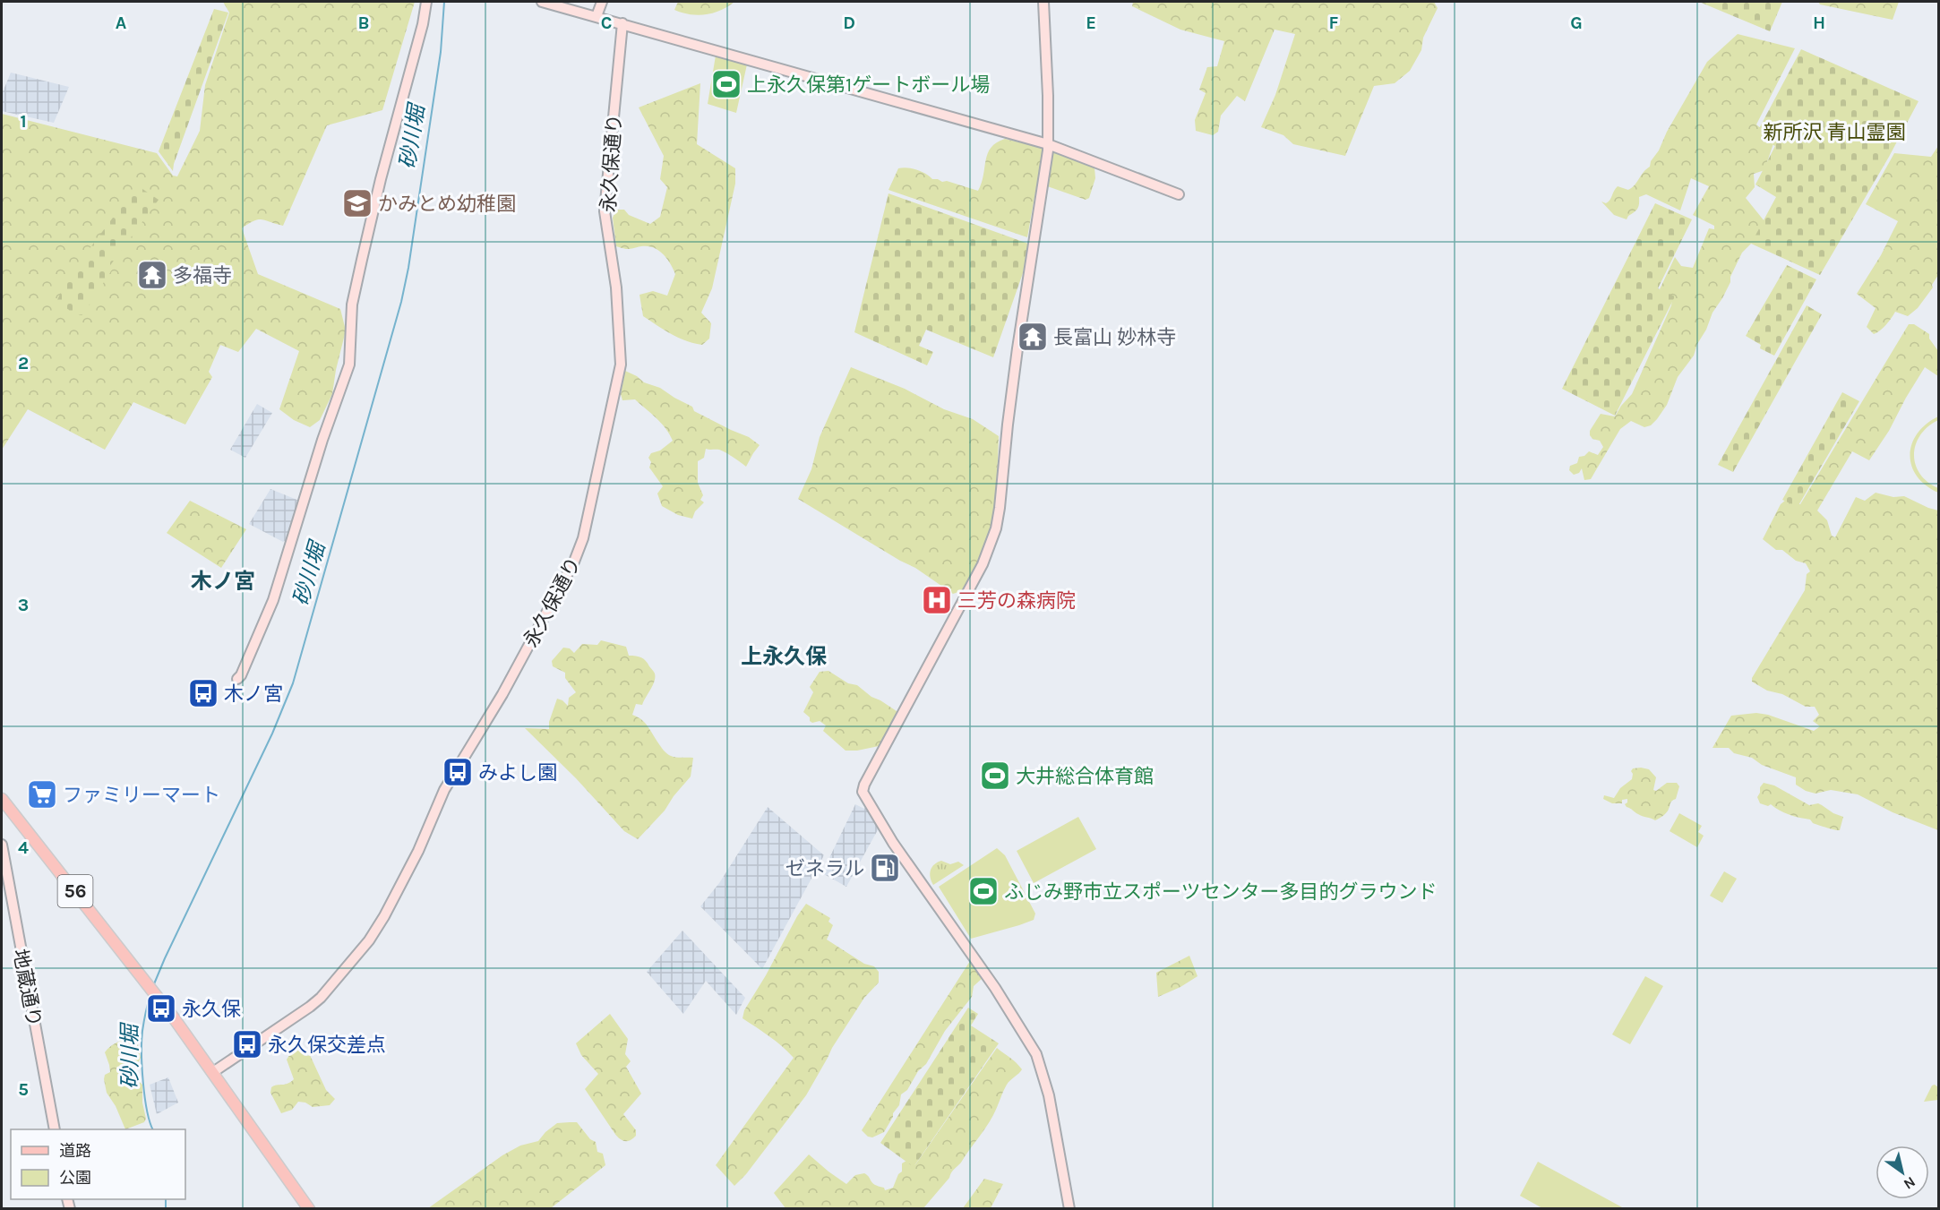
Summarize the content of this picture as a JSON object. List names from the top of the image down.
{
  "streets": {
    "main road": ["56"],
    "street": ["永久保通り", "地蔵通り"]
  },
  "crossings": [
    ["永久保通り", "56"]
  ],
  "districts": ["木ノ宮", "上永久保"],
  "water": ["砂川堀"],
  "parks": ["新所沢 青山霊園"],
  "places": {
    "sports": ["上永久保第1ゲートボール場", "大井総合体育館", "ふじみ野市⽴スポーツセンター多⽬的グラウンド"],
    "school or university": ["かみとめ幼稚園"],
    "temple": ["多福寺", "長富山 妙林寺"],
    "hospital": ["三芳の森病院"],
    "bus stop": [
      "木ノ宮",
      "みよし園",
      "永久保",
      "永久保交差点"
    ],
    "supermarket": ["ファミリーマート"],
    "fuel station": ["ゼネラル"]
  },
  "legend": ["道路", "公園"],
  "north": "bottom right",
  "grid": {
    "columns": [
      "A",
      "B",
      "C",
      "D",
      "E",
      "F",
      "G",
      "H"
    ],
    "rows": [
      "1",
      "2",
      "3",
      "4",
      "5"
    ]
  }
}
